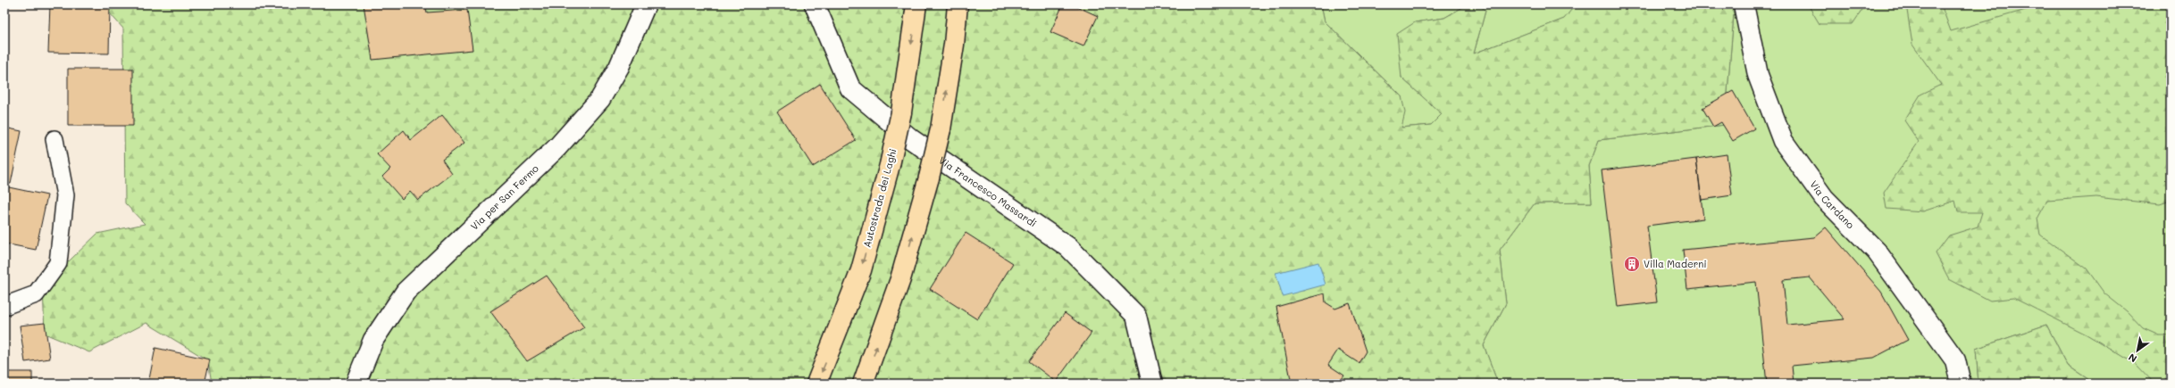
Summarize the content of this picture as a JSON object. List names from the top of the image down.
{
  "streets": {
    "highway": ["Autostrada dei Laghi"],
    "street": ["Via Francesco Massardi", "Via per San Fermo", "Via Cardano"]
  },
  "places": {
    "building": ["Villa Maderni"]
  },
  "north": "bottom left"
}
